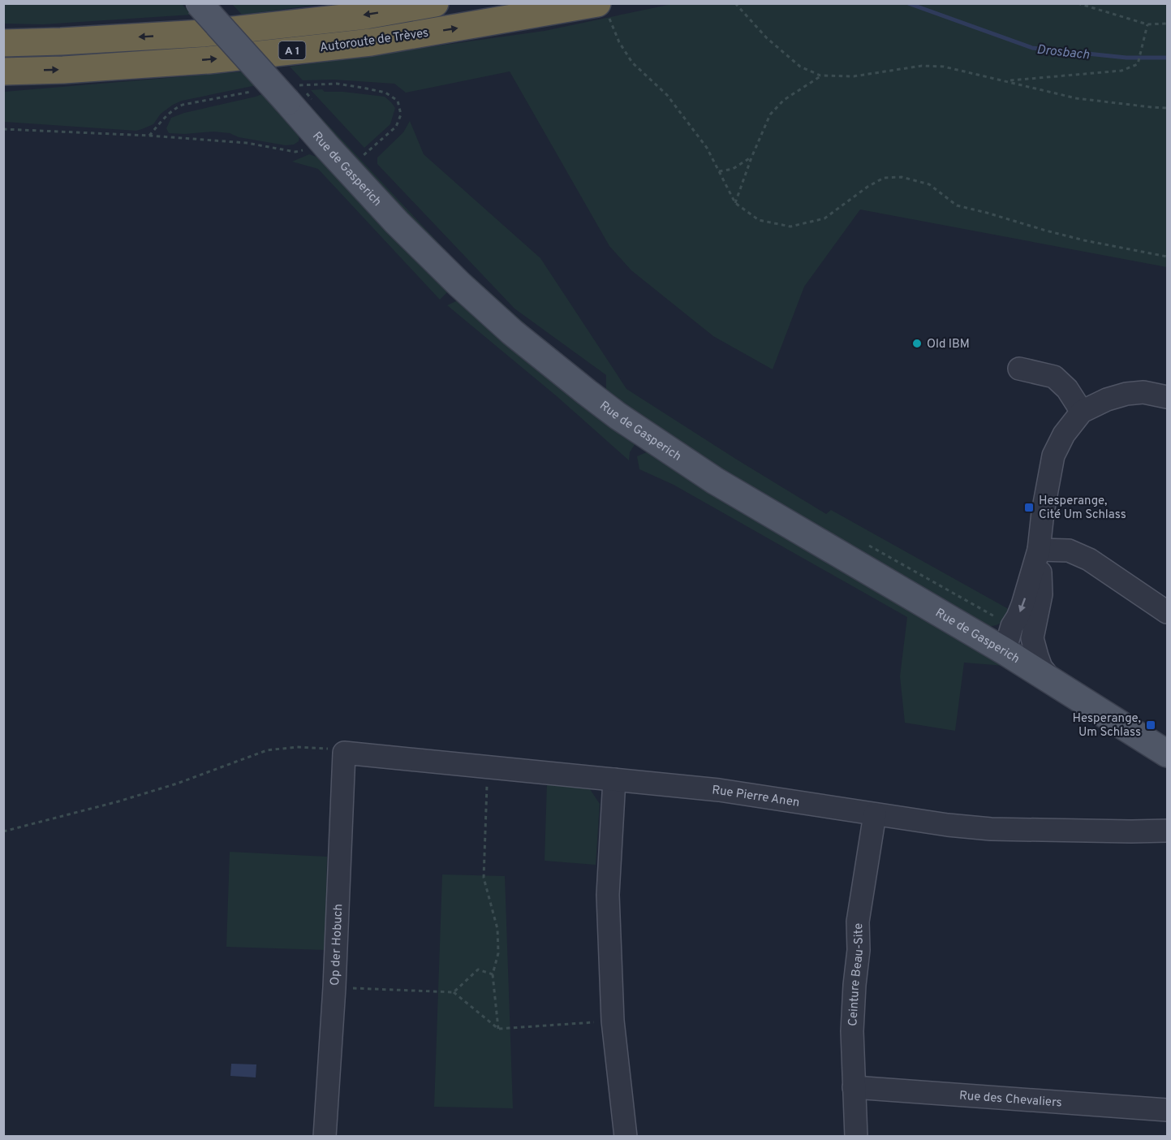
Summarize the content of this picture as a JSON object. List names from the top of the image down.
{
  "streets": {
    "highway": ["Autoroute de Trèves", "A 1"],
    "main road": ["Rue de Gasperich"],
    "street": [
      "Rue Pierre Anen",
      "Op der Hobuch",
      "Ceinture Beau-Site",
      "Rue des Chevaliers"
    ]
  },
  "crossings": [
    ["Rue Pierre Anen", "Op der Hobuch"],
    ["Rue Pierre Anen", "Ceinture Beau-Site"],
    ["Ceinture Beau-Site", "Rue des Chevaliers"]
  ],
  "water": ["Drosbach"],
  "places": {
    "other": ["Old IBM"],
    "transit": ["Hesperange, Cité Um Schlass", "Hesperange, Um Schlass"]
  }
}
